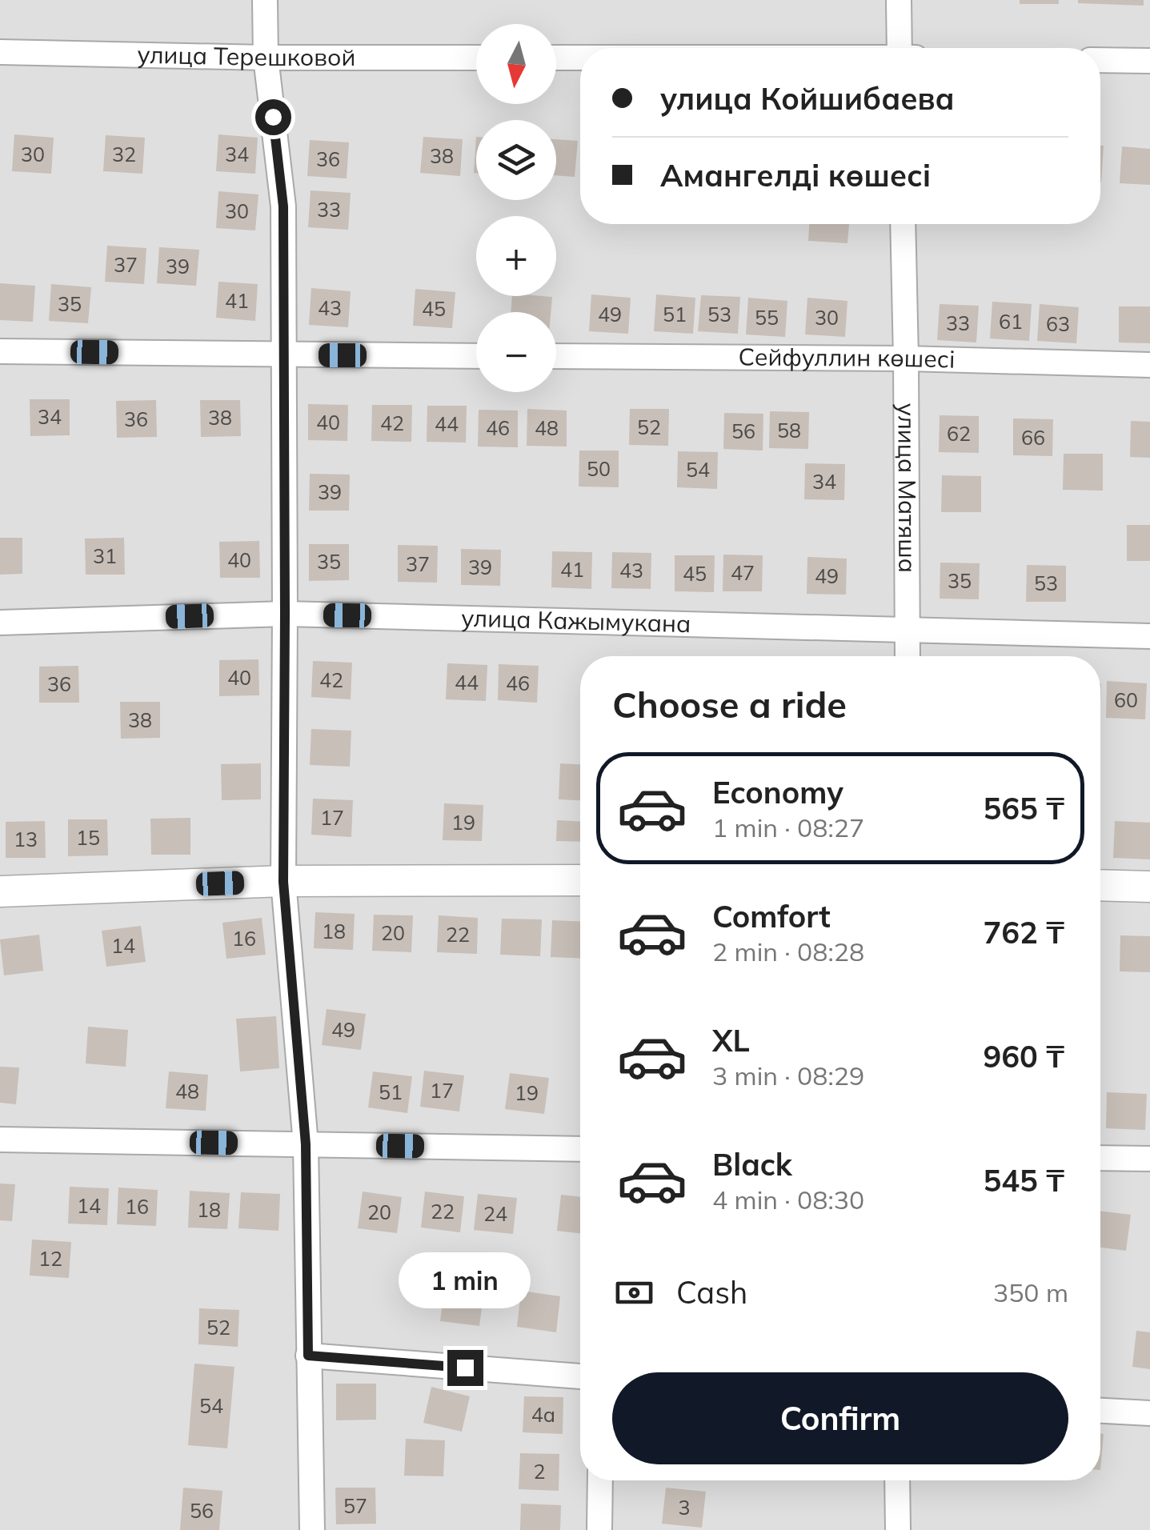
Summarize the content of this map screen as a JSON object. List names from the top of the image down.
{
  "streets": {
    "street": [
      "улица Терешковой",
      "Сейфуллин көшесі",
      "улица Матяша",
      "улица Кажымукана"
    ]
  },
  "crossings": [
    ["Сейфуллин көшесі", "улица Матяша"],
    ["улица Матяша", "улица Кажымукана"]
  ],
  "house_numbers": [
    "30",
    "32",
    "34",
    "38",
    "36",
    "33",
    "30",
    "37",
    "39",
    "41",
    "35",
    "43",
    "45",
    "49",
    "51",
    "53",
    "55",
    "30",
    "61",
    "33",
    "63",
    "34",
    "38",
    "36",
    "40",
    "42",
    "44",
    "52",
    "46",
    "48",
    "58",
    "56",
    "62",
    "66",
    "50",
    "54",
    "34",
    "39",
    "31",
    "40",
    "35",
    "37",
    "39",
    "41",
    "43",
    "47",
    "45",
    "49",
    "35",
    "53",
    "40",
    "42",
    "44",
    "46",
    "36",
    "60",
    "38",
    "17",
    "19",
    "15",
    "13",
    "18",
    "20",
    "22",
    "16",
    "14",
    "49",
    "17",
    "48",
    "51",
    "19",
    "14",
    "16",
    "18",
    "22",
    "20",
    "24",
    "12",
    "52",
    "54",
    "4а",
    "2",
    "57",
    "3",
    "56"
  ],
  "north": "bottom",
  "page": {
    "map_buttons": ["+", "−"],
    "banner": ["улица Койшибаева", "Амангелді көшесі"],
    "heading": "Choose a ride",
    "list": [
      {
        "name": "Economy",
        "note": "1 min · 08:27",
        "value": "565 ₸"
      },
      {
        "name": "Comfort",
        "note": "2 min · 08:28",
        "value": "762 ₸"
      },
      {
        "name": "XL",
        "note": "3 min · 08:29",
        "value": "960 ₸"
      },
      {
        "name": "Black",
        "note": "4 min · 08:30",
        "value": "545 ₸"
      }
    ],
    "pay": ["Cash", "350 m"],
    "bubble": "1 min",
    "buttons": "Confirm"
  }
}
